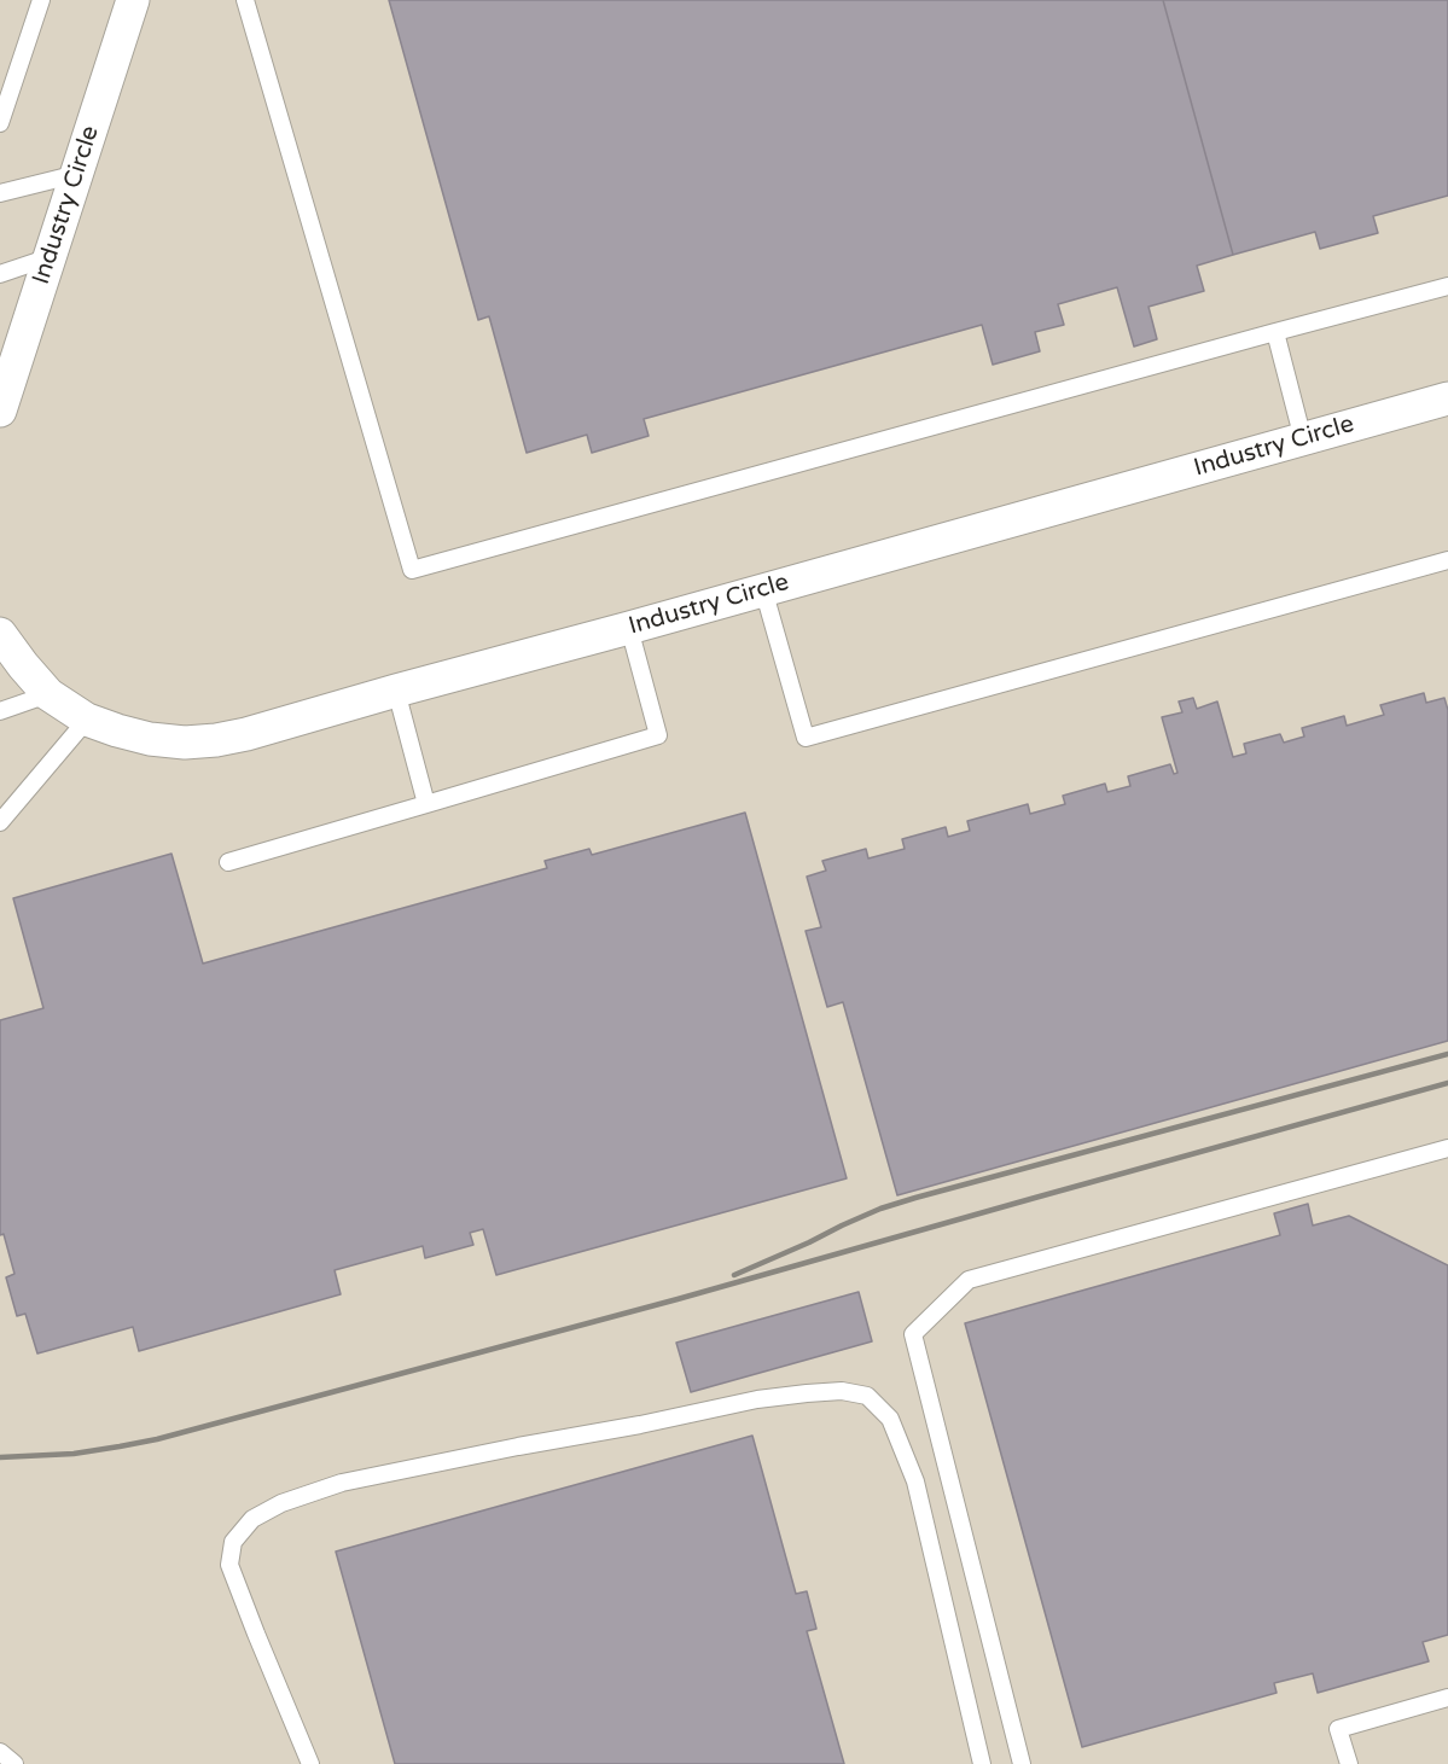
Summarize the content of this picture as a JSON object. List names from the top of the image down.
{
  "streets": {
    "street": ["Industry Circle"]
  }
}
